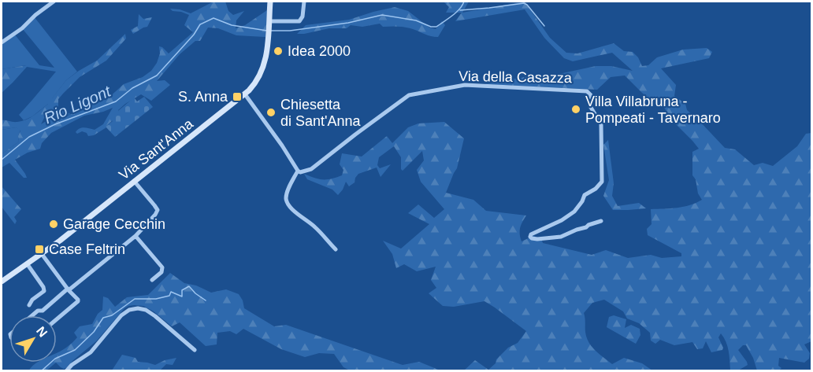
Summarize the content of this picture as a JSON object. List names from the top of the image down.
{
  "streets": {
    "main road": ["Via Sant'Anna"],
    "street": ["Via della Casazza"]
  },
  "water": ["Rio Ligont"],
  "places": {
    "other": [
      "Idea 2000",
      "Villa Villabruna - Pompeati - Tavernaro",
      "Chiesetta di Sant'Anna",
      "Garage Cecchin"
    ],
    "transit": ["S. Anna", "Case Feltrin"]
  },
  "north": "top right"
}
